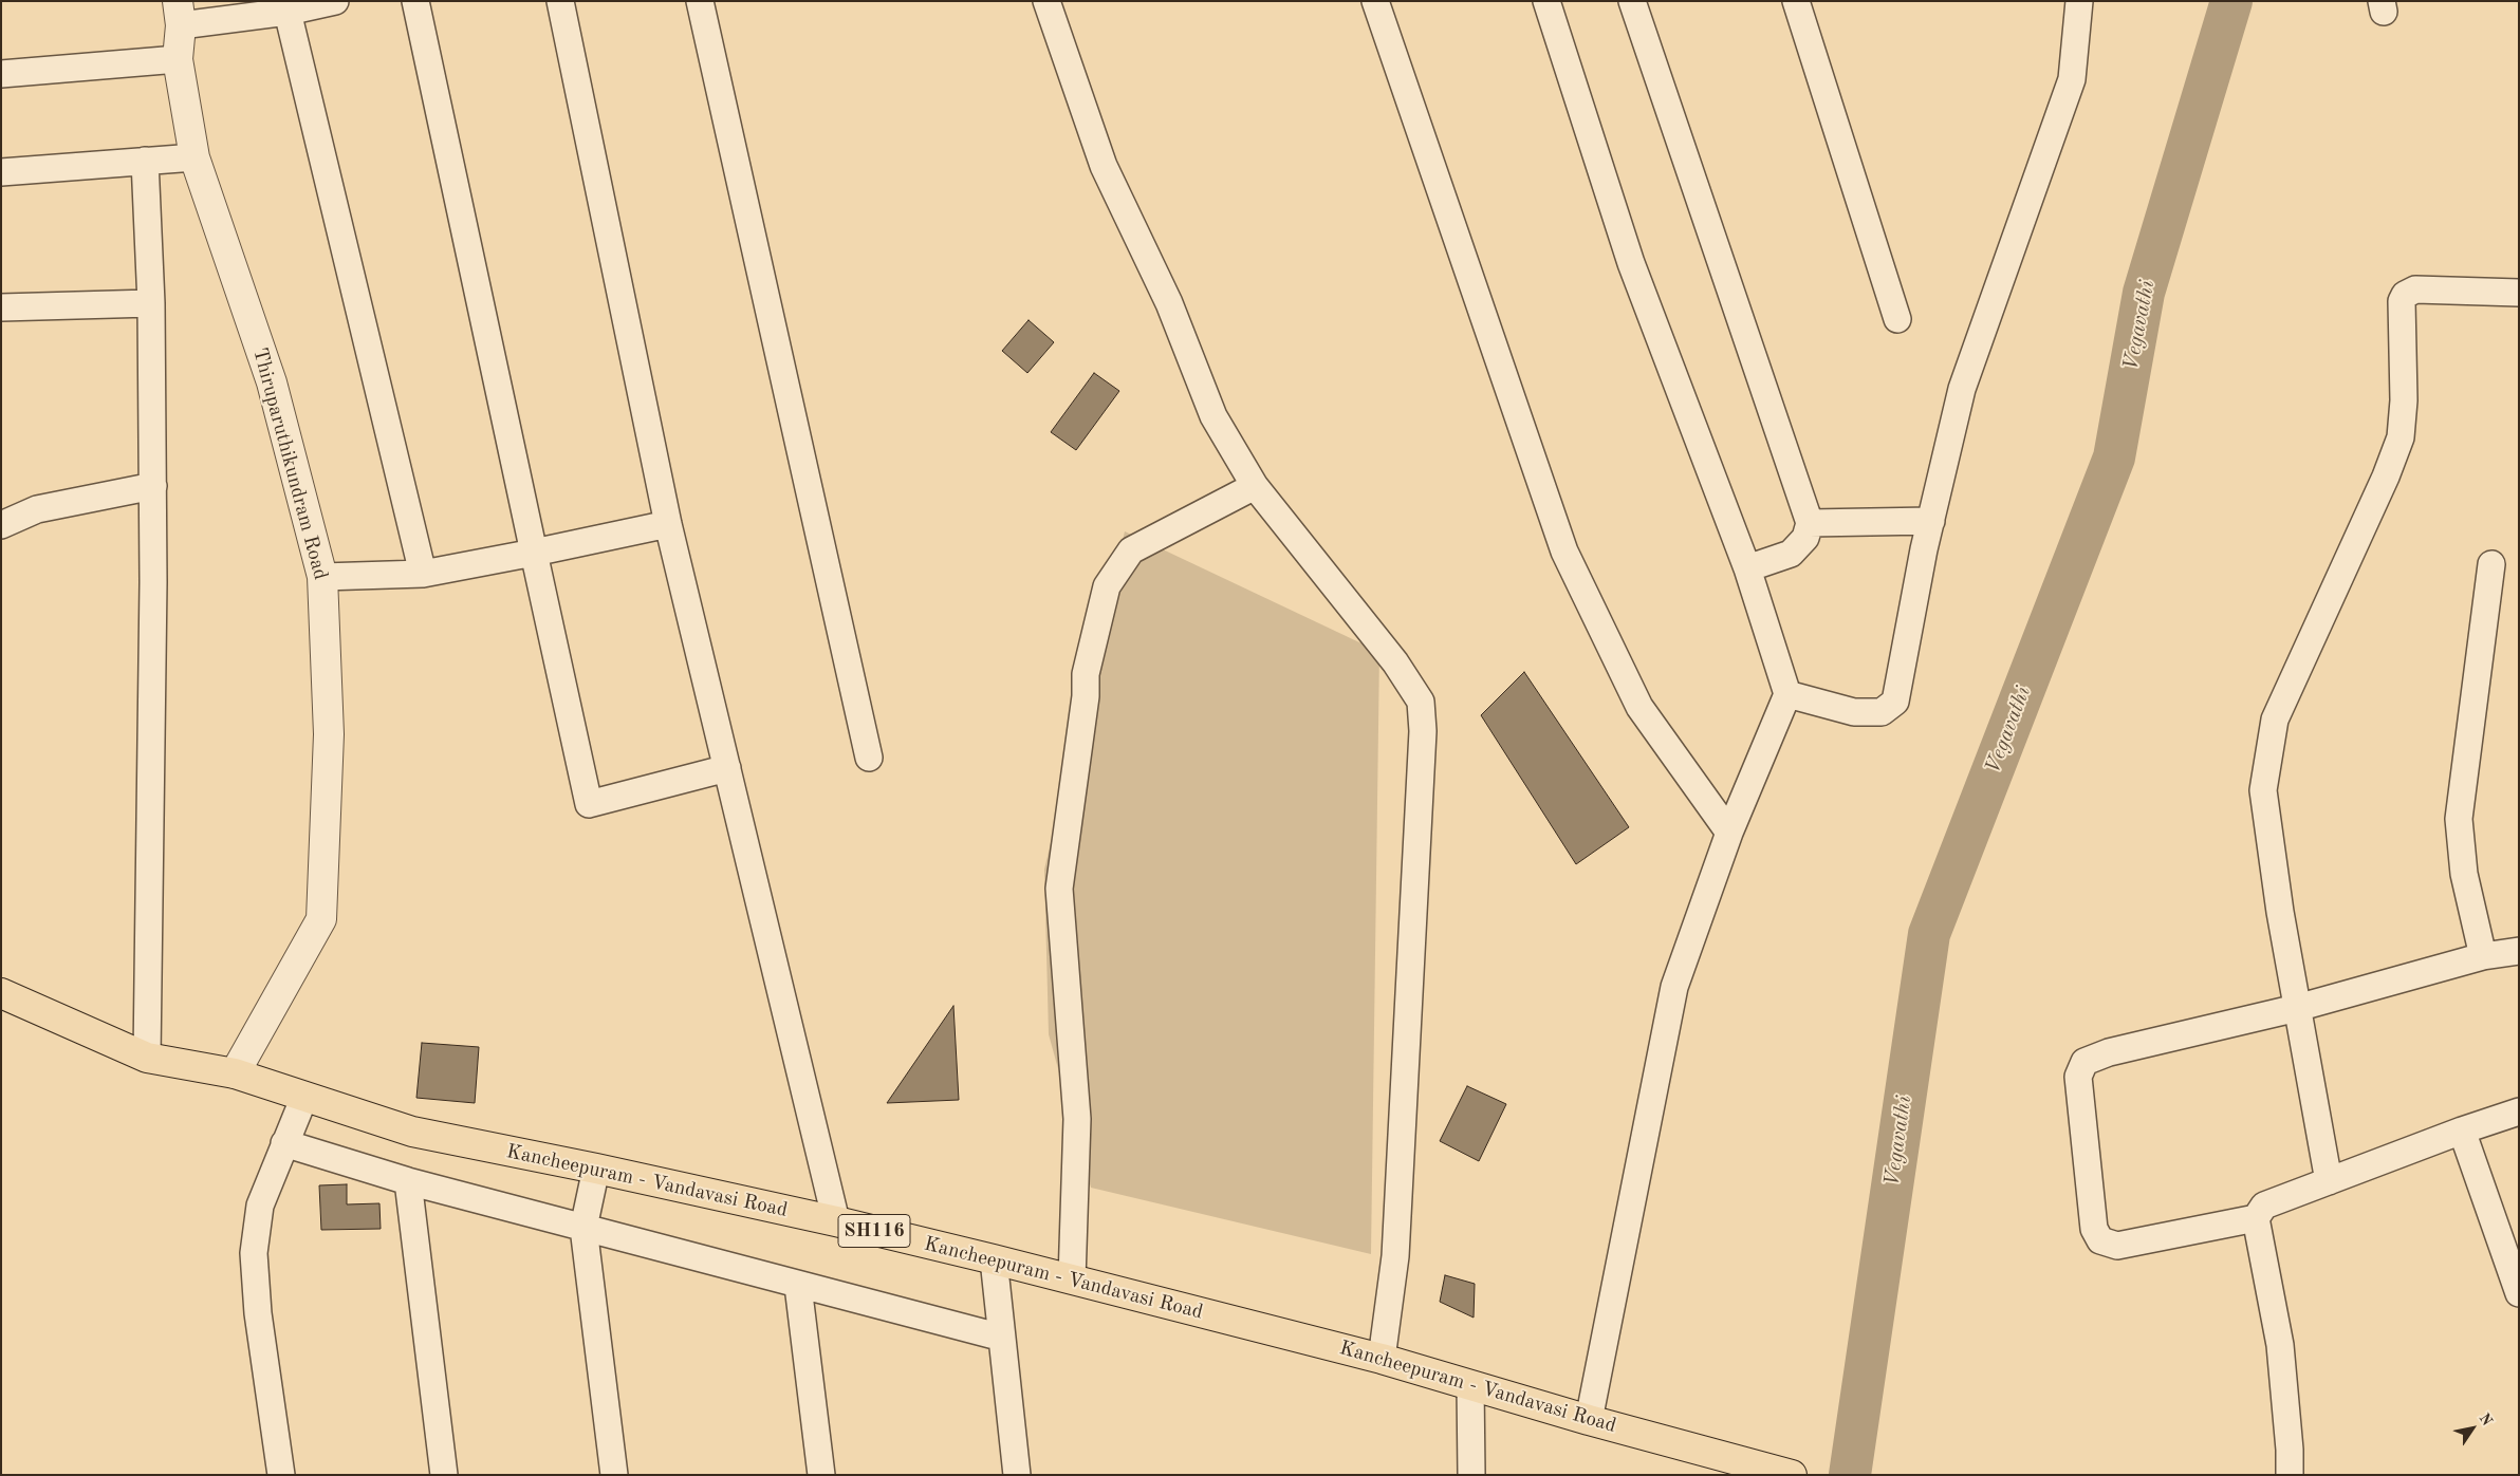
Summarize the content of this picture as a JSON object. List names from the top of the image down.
{
  "streets": {
    "main road": ["Kancheepuram - Vandavasi Road", "SH116"],
    "street": ["Thiruparuthikundram Road"]
  },
  "crossings": [
    ["Thiruparuthikundram Road", "Kancheepuram - Vandavasi Road"]
  ],
  "water": ["Vegavathi"],
  "north": "top right"
}
